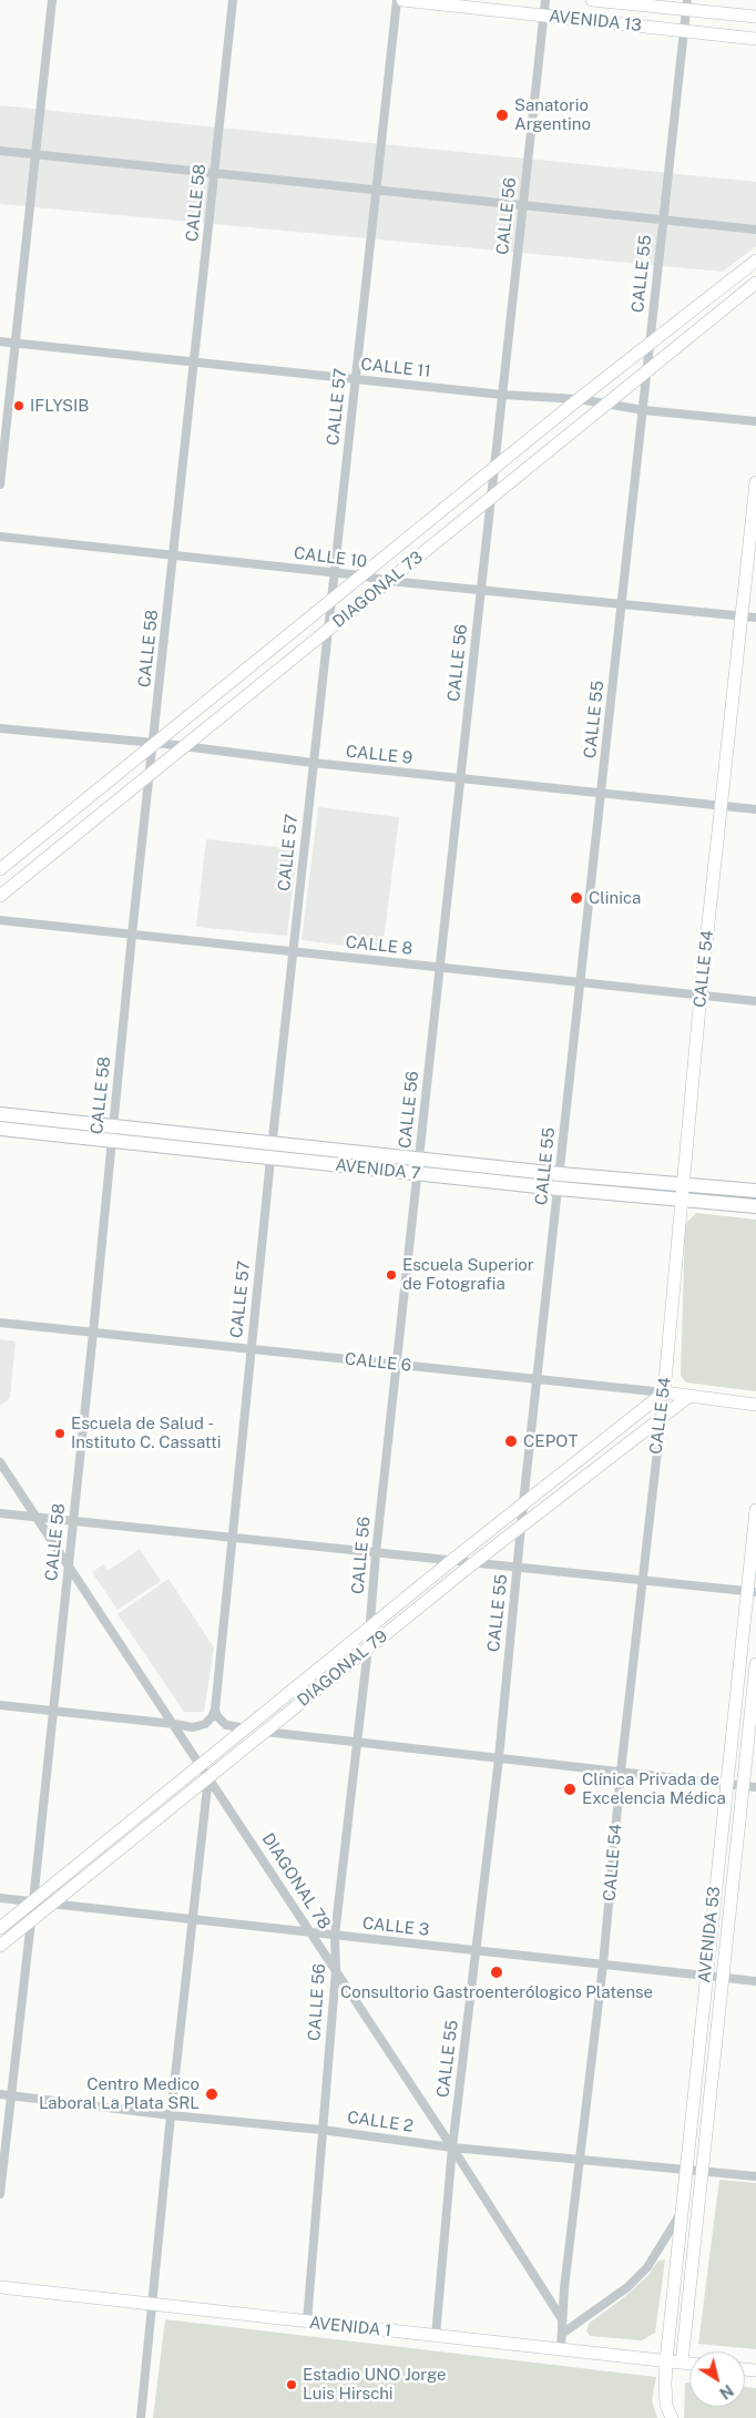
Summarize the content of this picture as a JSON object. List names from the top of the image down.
{
  "streets": {
    "main road": [
      "AVENIDA 13",
      "DIAGONAL 73",
      "CALLE 54",
      "AVENIDA 7",
      "CALLE 6",
      "DIAGONAL 79",
      "AVENIDA 53",
      "AVENIDA 1"
    ],
    "street": [
      "CALLE 58",
      "CALLE 56",
      "CALLE 55",
      "CALLE 11",
      "CALLE 57",
      "CALLE 10",
      "CALLE 9",
      "CALLE 8",
      "DIAGONAL 78",
      "CALLE 3",
      "CALLE 2"
    ]
  },
  "crossings": [
    ["AVENIDA 13", "CALLE 56"],
    ["AVENIDA 13", "CALLE 55"],
    ["CALLE 58", "CALLE 11"],
    ["CALLE 58", "CALLE 10"],
    ["CALLE 58", "DIAGONAL 73"],
    ["CALLE 58", "CALLE 9"],
    ["CALLE 58", "CALLE 8"],
    ["CALLE 58", "AVENIDA 7"],
    ["CALLE 58", "CALLE 6"],
    ["CALLE 58", "DIAGONAL 79"],
    ["CALLE 58", "DIAGONAL 78"],
    ["CALLE 58", "CALLE 3"],
    ["CALLE 58", "CALLE 2"],
    ["CALLE 56", "CALLE 11"],
    ["CALLE 56", "CALLE 10"],
    ["CALLE 56", "DIAGONAL 73"],
    ["CALLE 56", "CALLE 9"],
    ["CALLE 56", "CALLE 8"],
    ["CALLE 56", "AVENIDA 7"],
    ["CALLE 56", "CALLE 6"],
    ["CALLE 56", "DIAGONAL 79"],
    ["CALLE 56", "DIAGONAL 78"],
    ["CALLE 56", "CALLE 3"],
    ["CALLE 56", "CALLE 2"],
    ["CALLE 56", "AVENIDA 1"],
    ["CALLE 55", "CALLE 11"],
    ["CALLE 55", "CALLE 10"],
    ["CALLE 55", "DIAGONAL 73"],
    ["CALLE 55", "CALLE 9"],
    ["CALLE 55", "CALLE 8"],
    ["CALLE 55", "AVENIDA 7"],
    ["CALLE 55", "CALLE 6"],
    ["CALLE 55", "DIAGONAL 79"],
    ["CALLE 55", "DIAGONAL 78"],
    ["CALLE 55", "CALLE 3"],
    ["CALLE 55", "CALLE 2"],
    ["CALLE 55", "AVENIDA 1"],
    ["CALLE 11", "CALLE 57"],
    ["CALLE 11", "DIAGONAL 73"],
    ["CALLE 57", "CALLE 10"],
    ["CALLE 57", "DIAGONAL 73"],
    ["CALLE 57", "CALLE 9"],
    ["CALLE 57", "CALLE 8"],
    ["CALLE 57", "AVENIDA 7"],
    ["CALLE 57", "CALLE 6"],
    ["CALLE 10", "DIAGONAL 73"],
    ["CALLE 10", "CALLE 54"],
    ["DIAGONAL 73", "CALLE 9"],
    ["CALLE 9", "CALLE 54"],
    ["CALLE 8", "CALLE 54"],
    ["CALLE 54", "AVENIDA 7"],
    ["CALLE 54", "CALLE 6"],
    ["CALLE 54", "DIAGONAL 79"],
    ["CALLE 54", "DIAGONAL 78"],
    ["CALLE 54", "CALLE 3"],
    ["CALLE 54", "CALLE 2"],
    ["CALLE 54", "AVENIDA 1"],
    ["CALLE 6", "DIAGONAL 79"],
    ["DIAGONAL 79", "DIAGONAL 78"],
    ["DIAGONAL 79", "CALLE 3"],
    ["DIAGONAL 78", "CALLE 3"],
    ["DIAGONAL 78", "CALLE 2"],
    ["CALLE 3", "AVENIDA 53"],
    ["AVENIDA 53", "CALLE 2"],
    ["AVENIDA 53", "AVENIDA 1"]
  ],
  "places": [
    "Sanatorio Argentino",
    "IFLYSIB",
    "Clinica",
    "Escuela Superior de Fotografia",
    "Escuela de Salud - Instituto C. Cassatti",
    "CEPOT",
    "Clínica Privada de Excelencia Médica",
    "Consultorio Gastroenterólogico Platense",
    "Centro Medico Laboral La Plata SRL",
    "Estadio UNO Jorge Luis Hirschi"
  ],
  "north": "bottom right"
}
